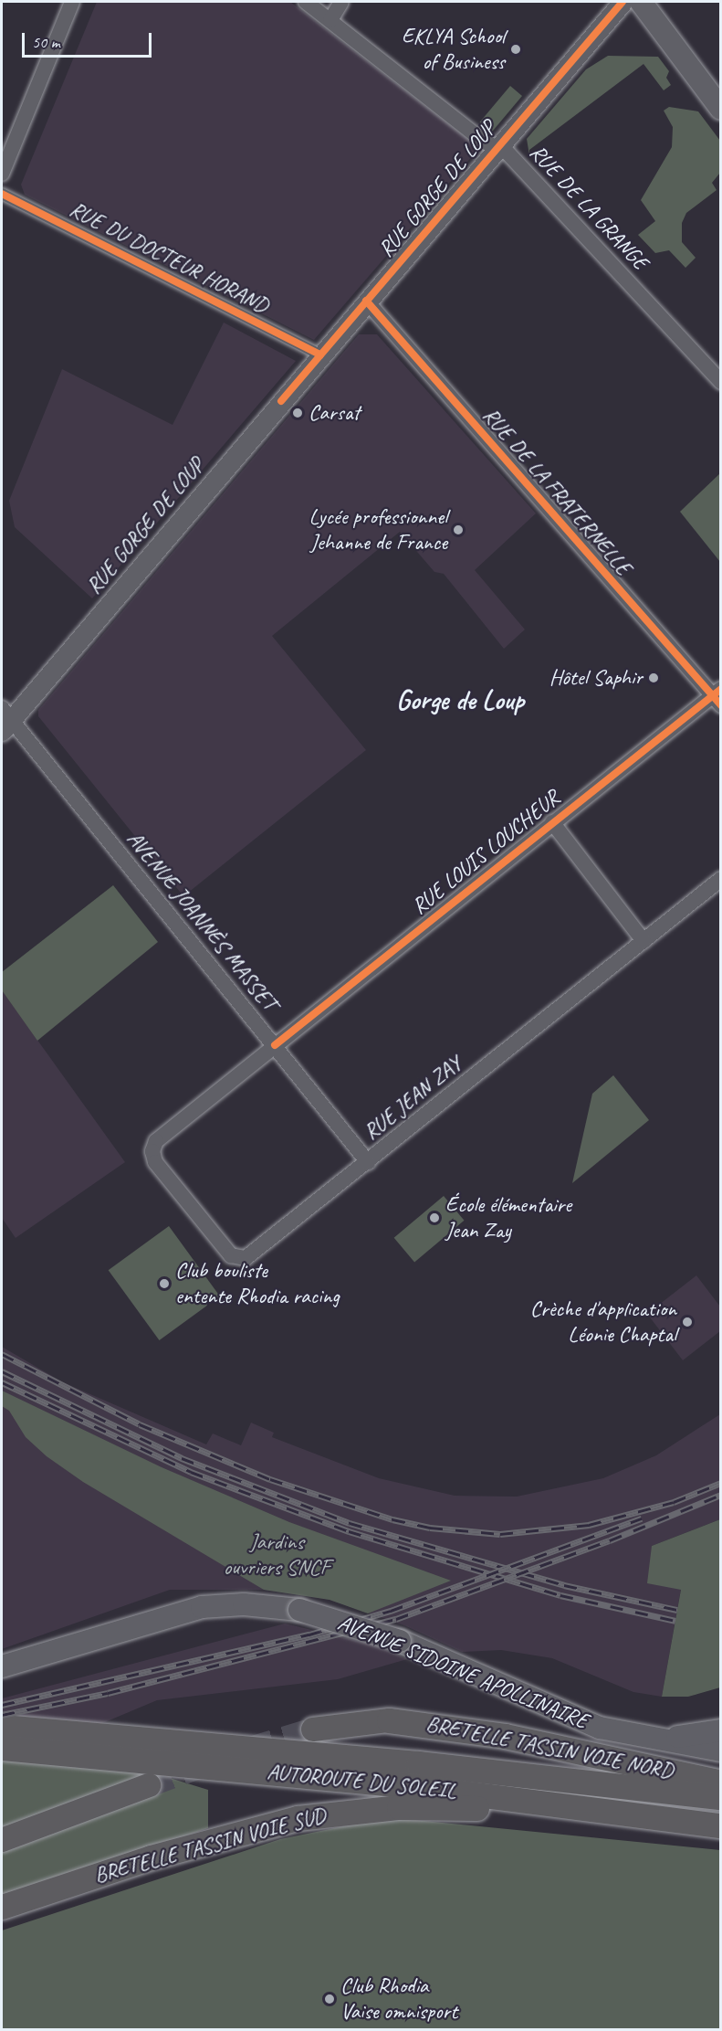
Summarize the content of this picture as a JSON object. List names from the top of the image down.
{
  "streets": {
    "highway": ["BRETELLE TASSIN VOIE NORD", "AUTOROUTE DU SOLEIL", "BRETELLE TASSIN VOIE SUD"],
    "main road": ["AVENUE SIDOINE APOLLINAIRE"],
    "street": [
      "RUE GORGE DE LOUP",
      "RUE DE LA GRANGE",
      "RUE DU DOCTEUR HORAND",
      "RUE DE LA FRATERNELLE",
      "RUE LOUIS LOUCHEUR",
      "AVENUE JOANNÈS MASSET",
      "RUE JEAN ZAY"
    ]
  },
  "crossings": [
    ["RUE GORGE DE LOUP", "RUE DE LA GRANGE"],
    ["RUE GORGE DE LOUP", "RUE DU DOCTEUR HORAND"],
    ["RUE GORGE DE LOUP", "RUE DE LA FRATERNELLE"],
    ["RUE GORGE DE LOUP", "AVENUE JOANNÈS MASSET"],
    ["RUE DE LA FRATERNELLE", "RUE LOUIS LOUCHEUR"],
    ["RUE LOUIS LOUCHEUR", "AVENUE JOANNÈS MASSET"],
    ["RUE LOUIS LOUCHEUR", "RUE JEAN ZAY"],
    ["AVENUE JOANNÈS MASSET", "RUE JEAN ZAY"],
    ["AUTOROUTE DU SOLEIL", "BRETELLE TASSIN VOIE SUD"]
  ],
  "districts": ["Gorge de Loup"],
  "parks": ["Jardins ouvriers SNCF"],
  "places": [
    "EKLYA School of Business",
    "Carsat",
    "Lycée professionnel Jehanne de France",
    "Hôtel Saphir",
    "École élémentaire Jean Zay",
    "Club bouliste entente Rhodia racing",
    "Crèche d'application Léonie Chaptal",
    "Club Rhodia Vaise omnisport"
  ],
  "scale_bar": "50 m"
}
